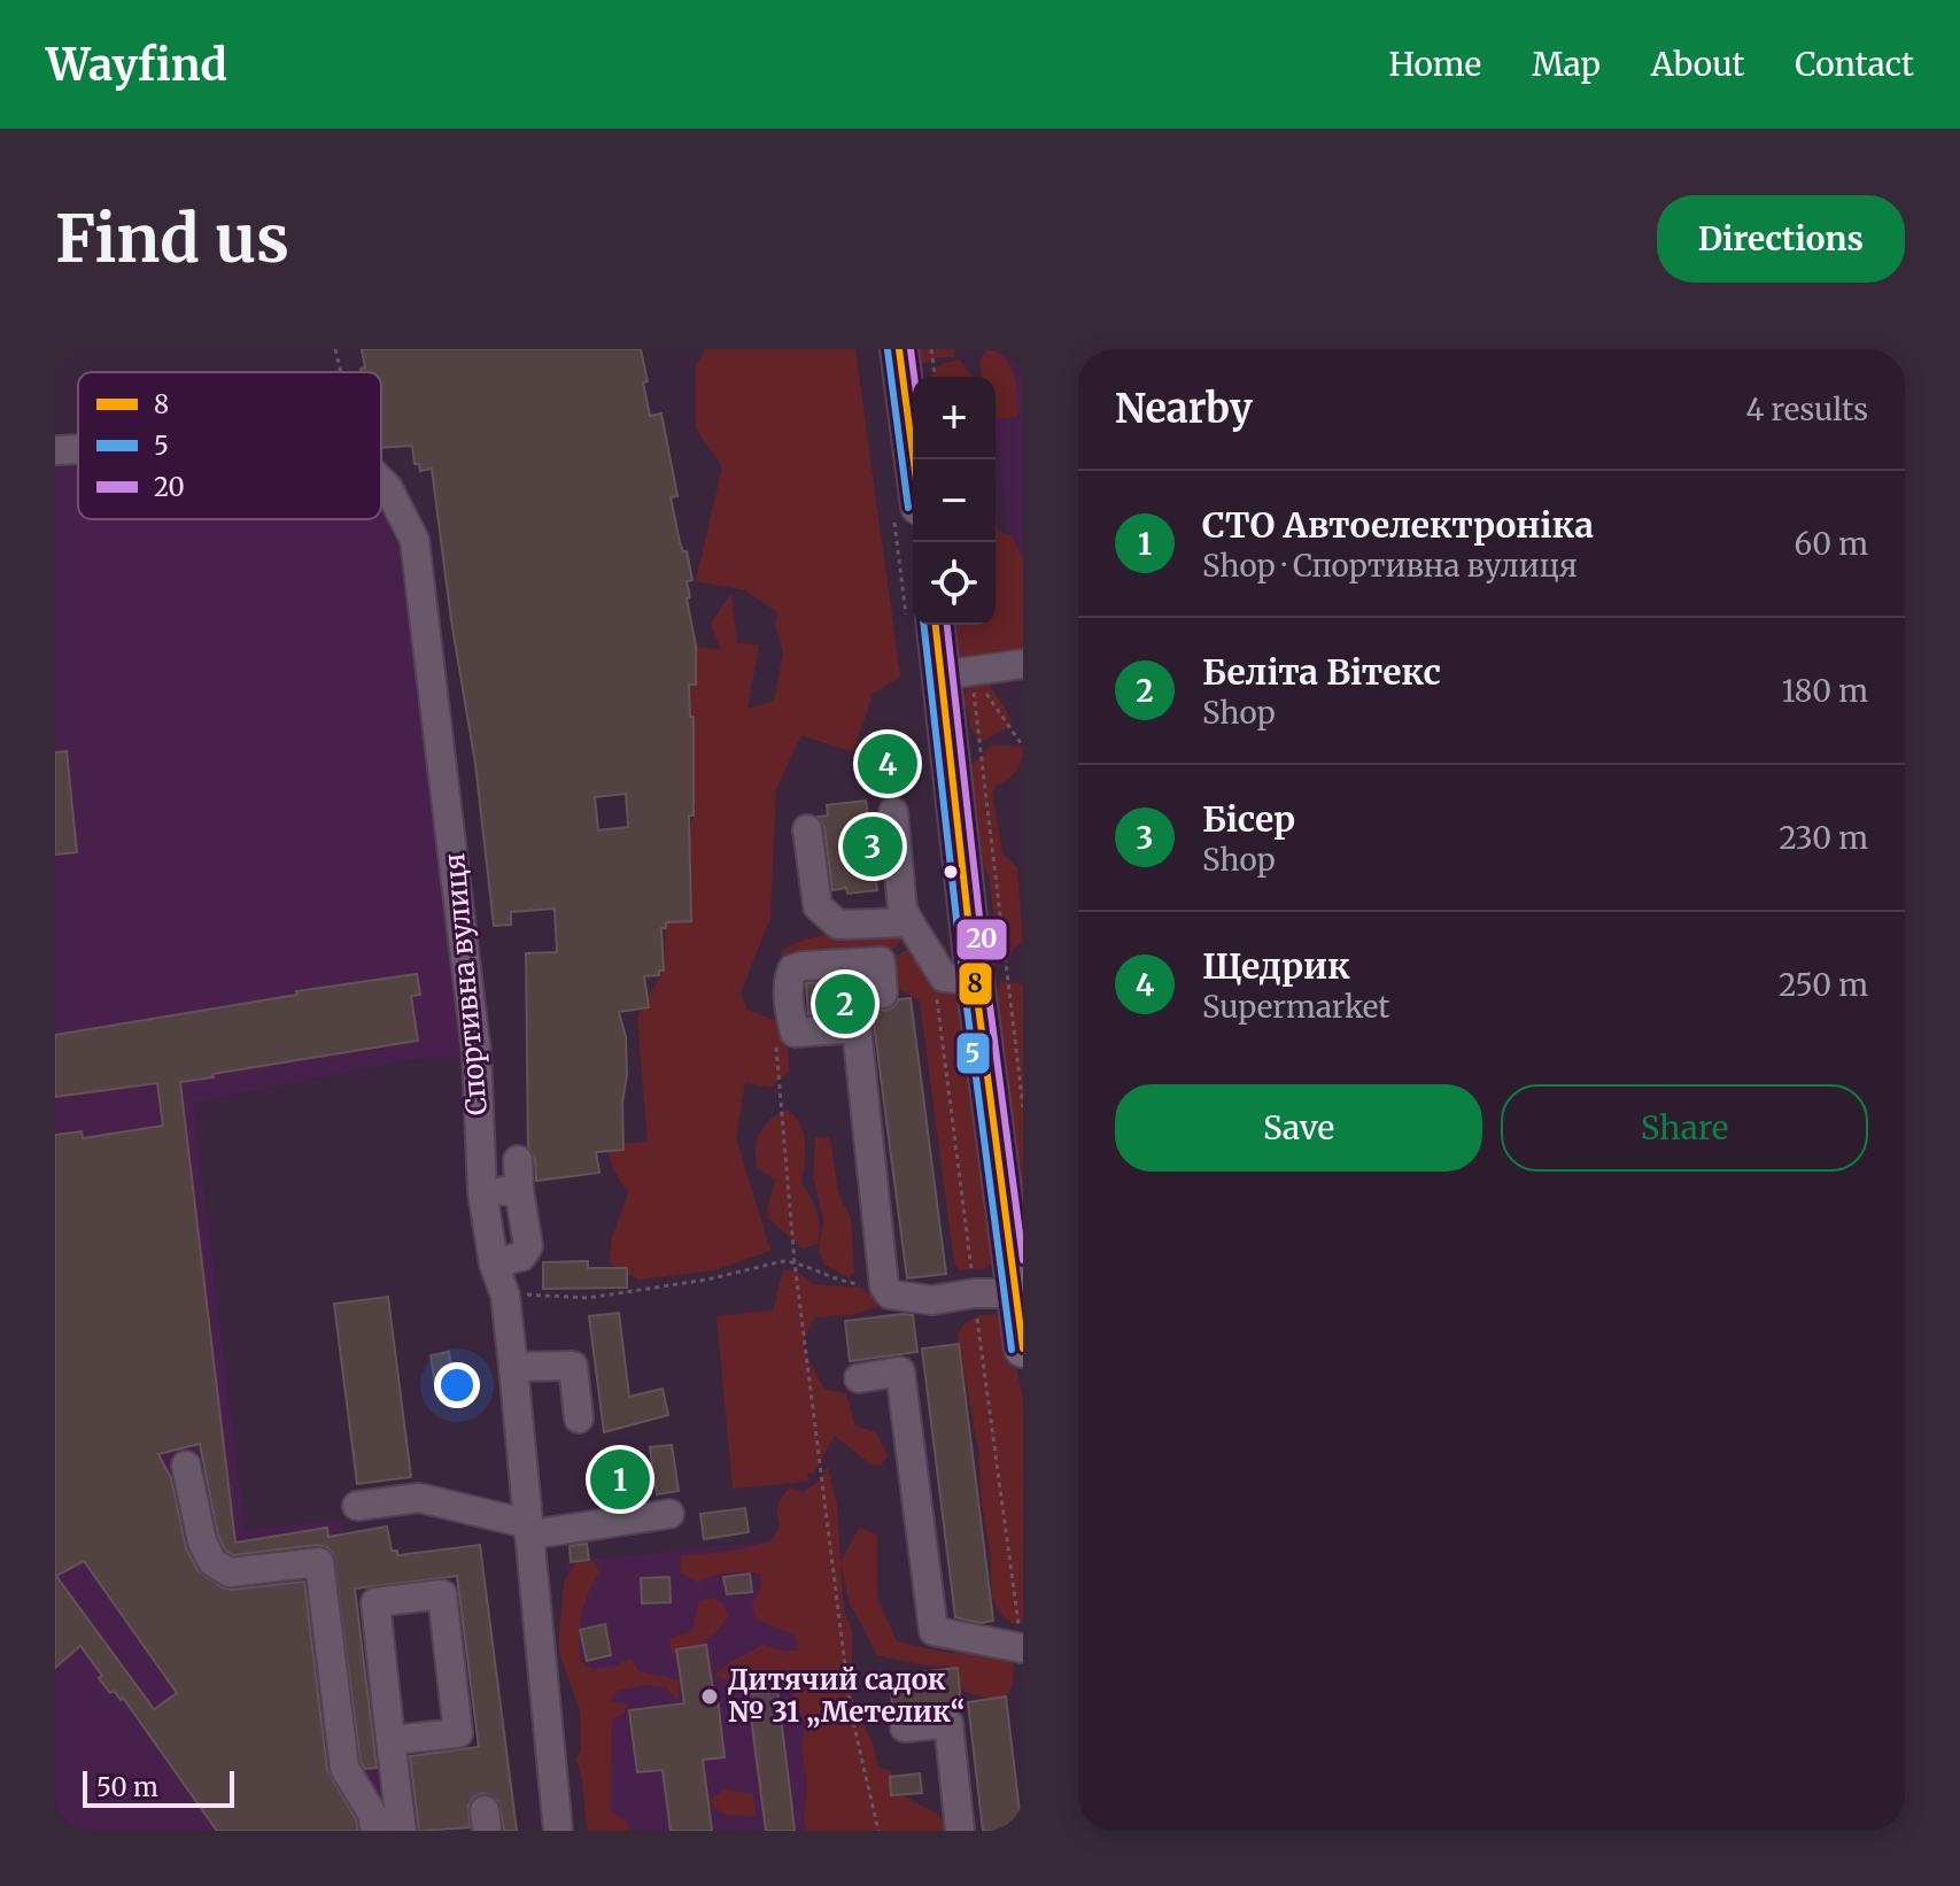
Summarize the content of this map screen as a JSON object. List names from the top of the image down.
{
  "streets": {
    "street": ["Спортивна вулиця"]
  },
  "places": ["Дитячий садок № 31 „Метелик“"],
  "lines": ["transit line 8", "transit line 20", "transit line 5"],
  "legend": ["8", "5", "20"],
  "scale_bar": "50 m",
  "page": {
    "header": "Wayfind",
    "nav": [
      "Home",
      "Map",
      "About",
      "Contact"
    ],
    "buttons": [
      "Directions",
      ["Save", "Share"]
    ],
    "title": "Find us",
    "heading": ["Nearby", "4 results"],
    "map_buttons": ["+", "−"],
    "list": [
      {
        "mark": "1",
        "name": "СТО Автоелектроніка",
        "note": "Shop · Спортивна вулиця",
        "value": "60 m"
      },
      {
        "mark": "2",
        "name": "Беліта Вітекс",
        "note": "Shop",
        "value": "180 m"
      },
      {
        "mark": "3",
        "name": "Бісер",
        "note": "Shop",
        "value": "230 m"
      },
      {
        "mark": "4",
        "name": "Щедрик",
        "note": "Supermarket",
        "value": "250 m"
      }
    ],
    "pins": [
      "4",
      "3",
      "2",
      "1"
    ],
    "scale": "50 m"
  }
}
